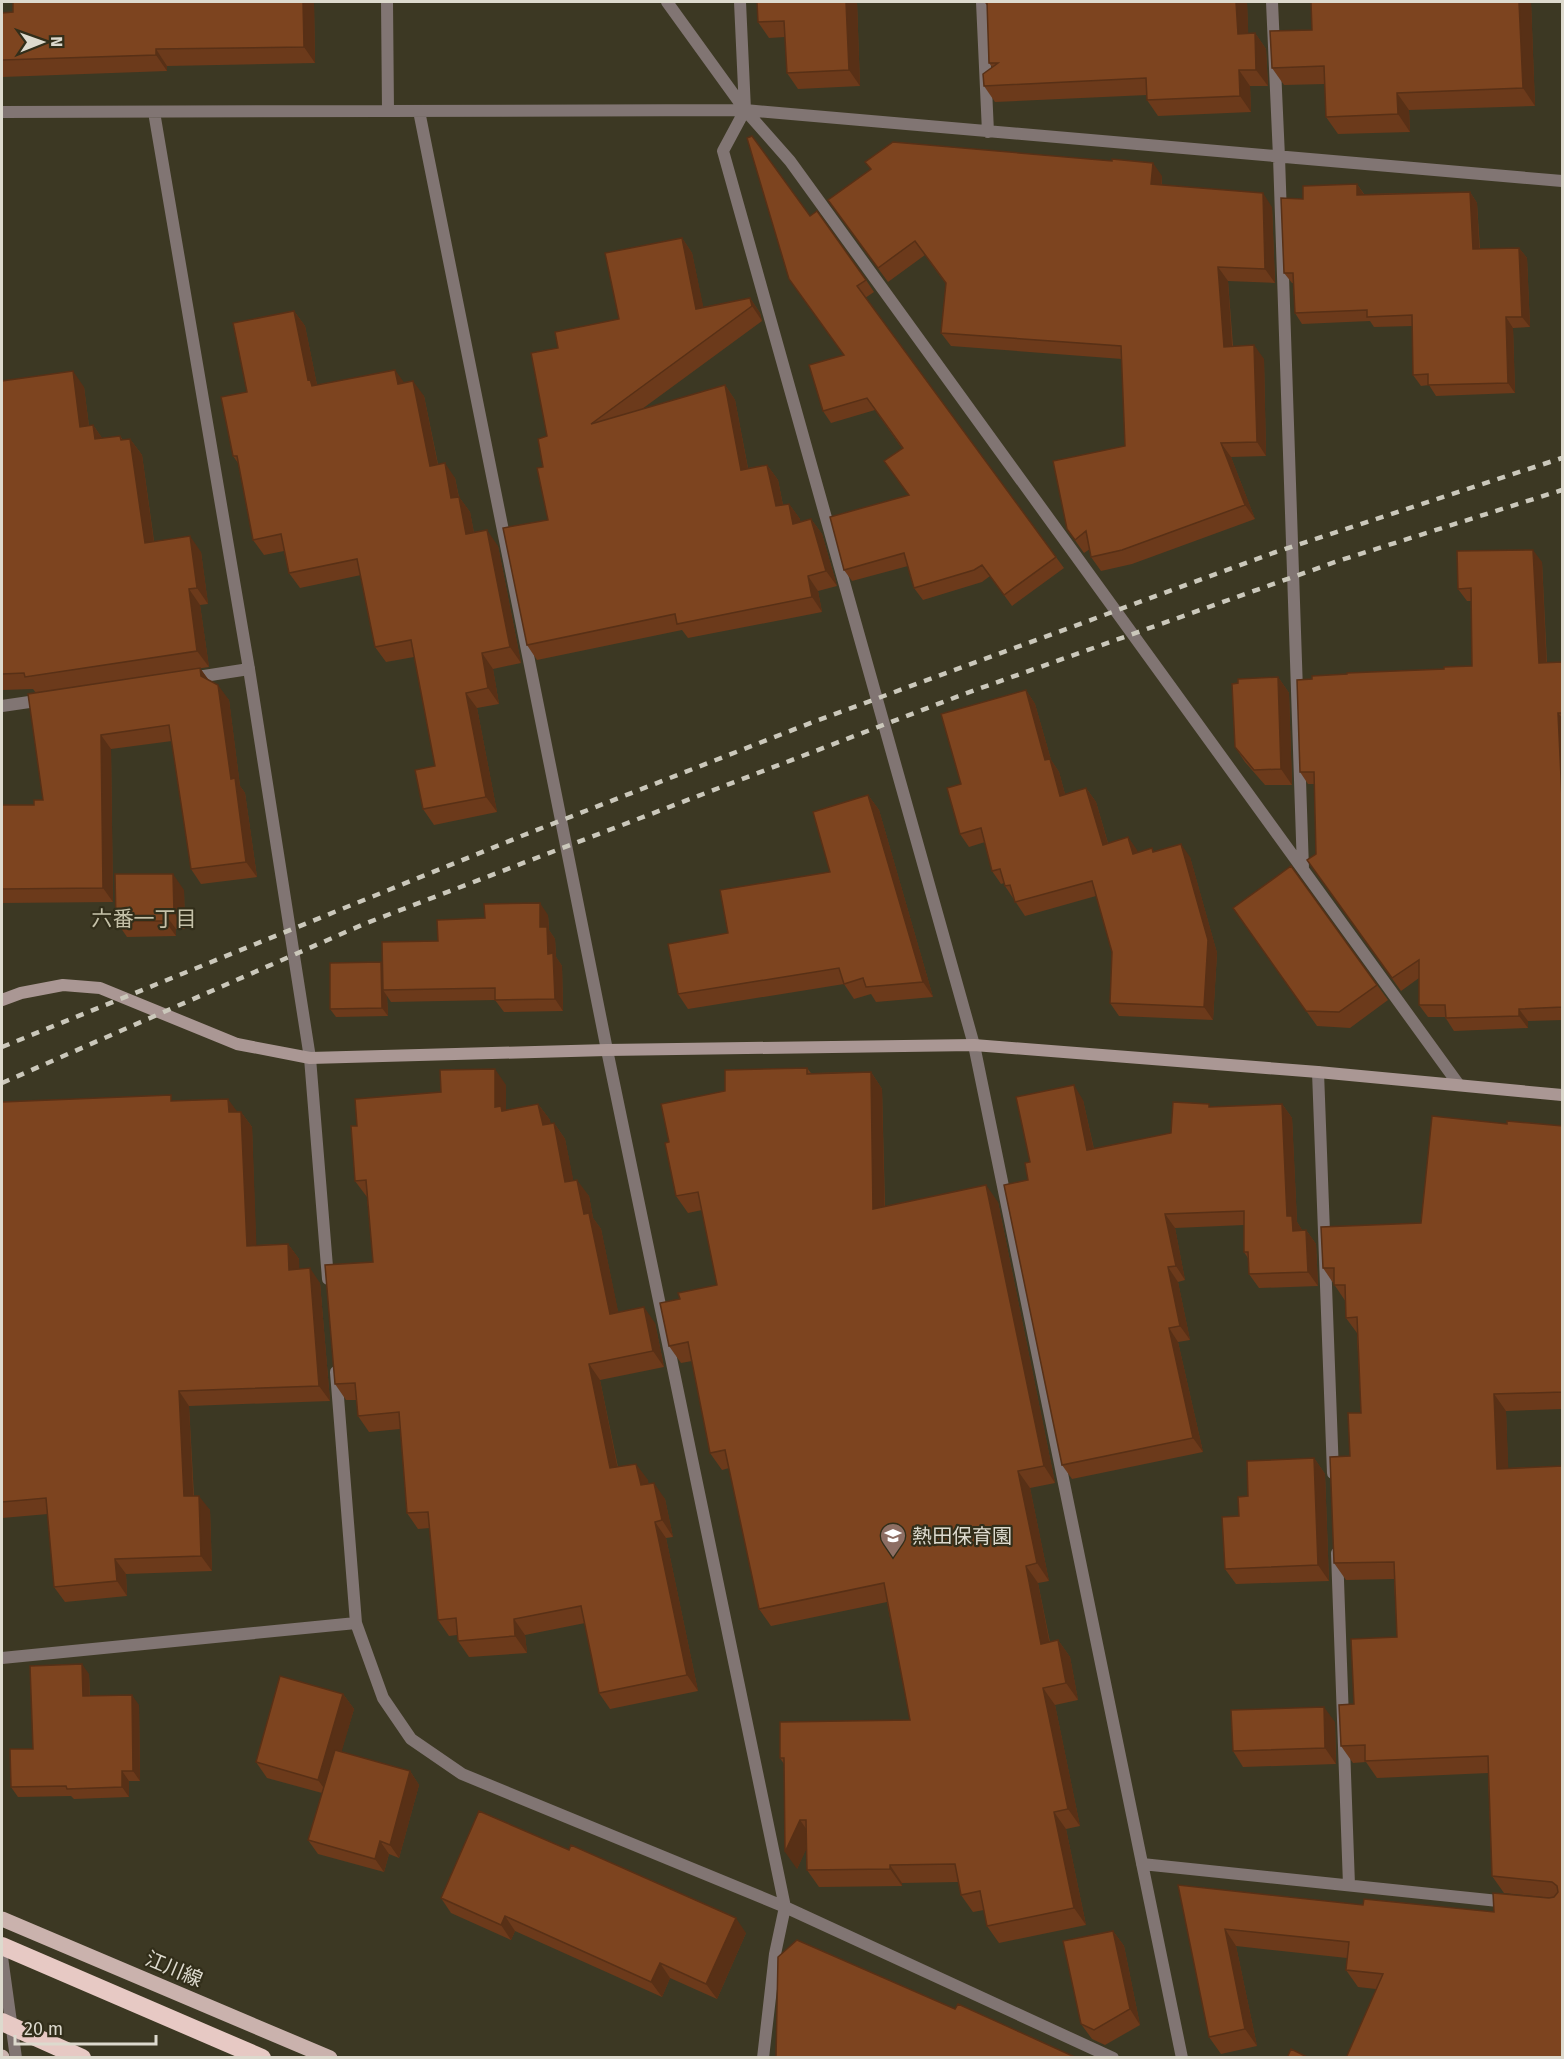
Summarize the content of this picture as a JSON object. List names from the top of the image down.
{
  "streets": {
    "main road": ["江川線"]
  },
  "districts": ["六番一丁目"],
  "places": {
    "school or university": ["熱田保育園"]
  },
  "scale_bar": "20 m",
  "north": "right"
}
